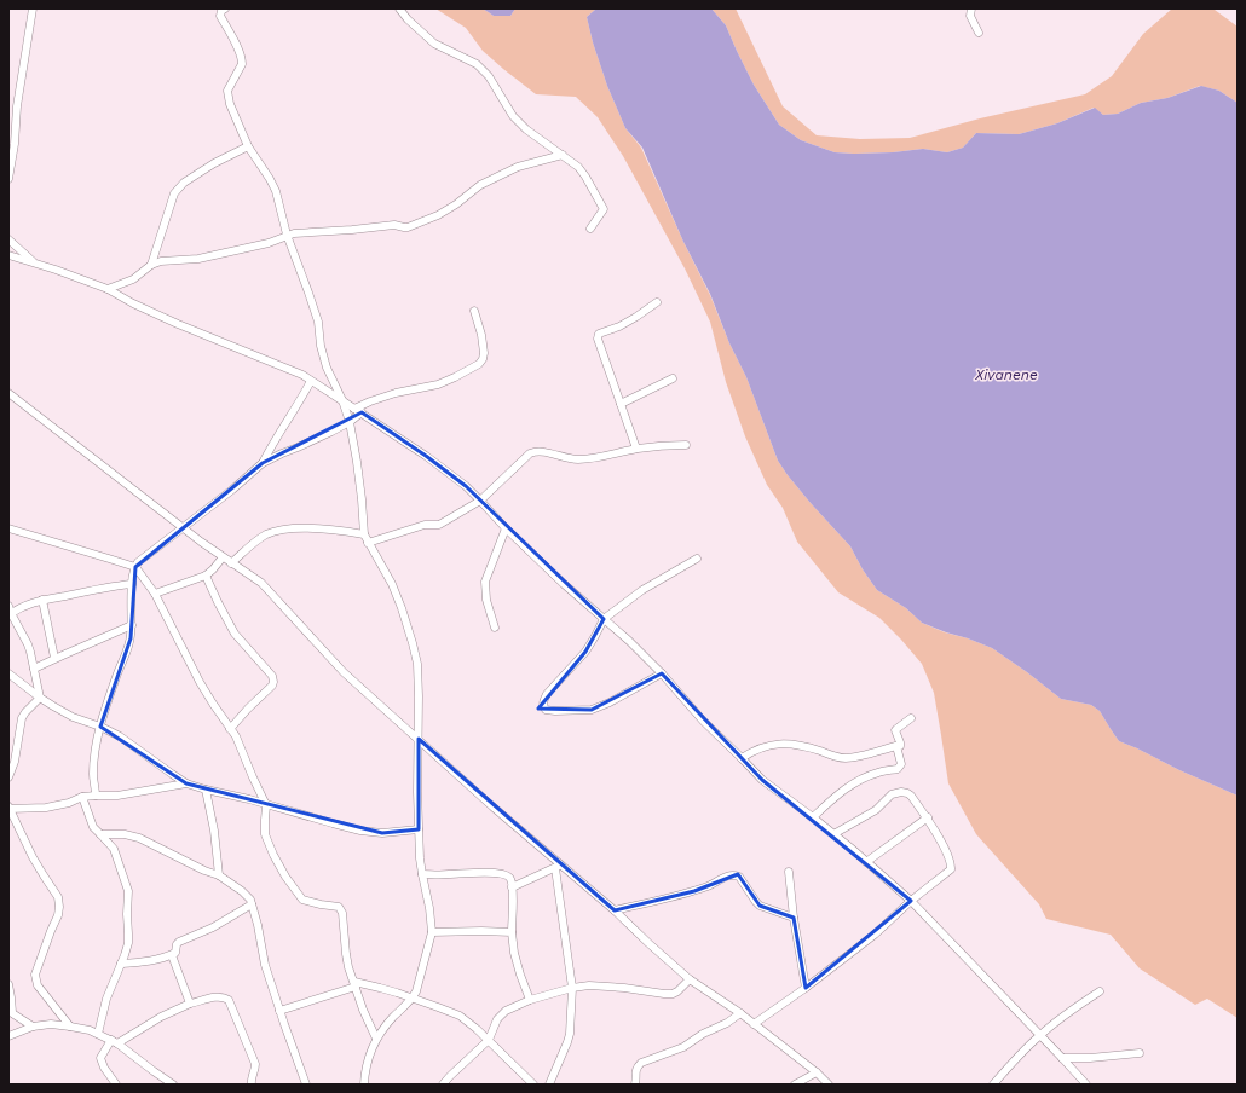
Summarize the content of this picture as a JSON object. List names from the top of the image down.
{
  "water": ["Xivanene"]
}
